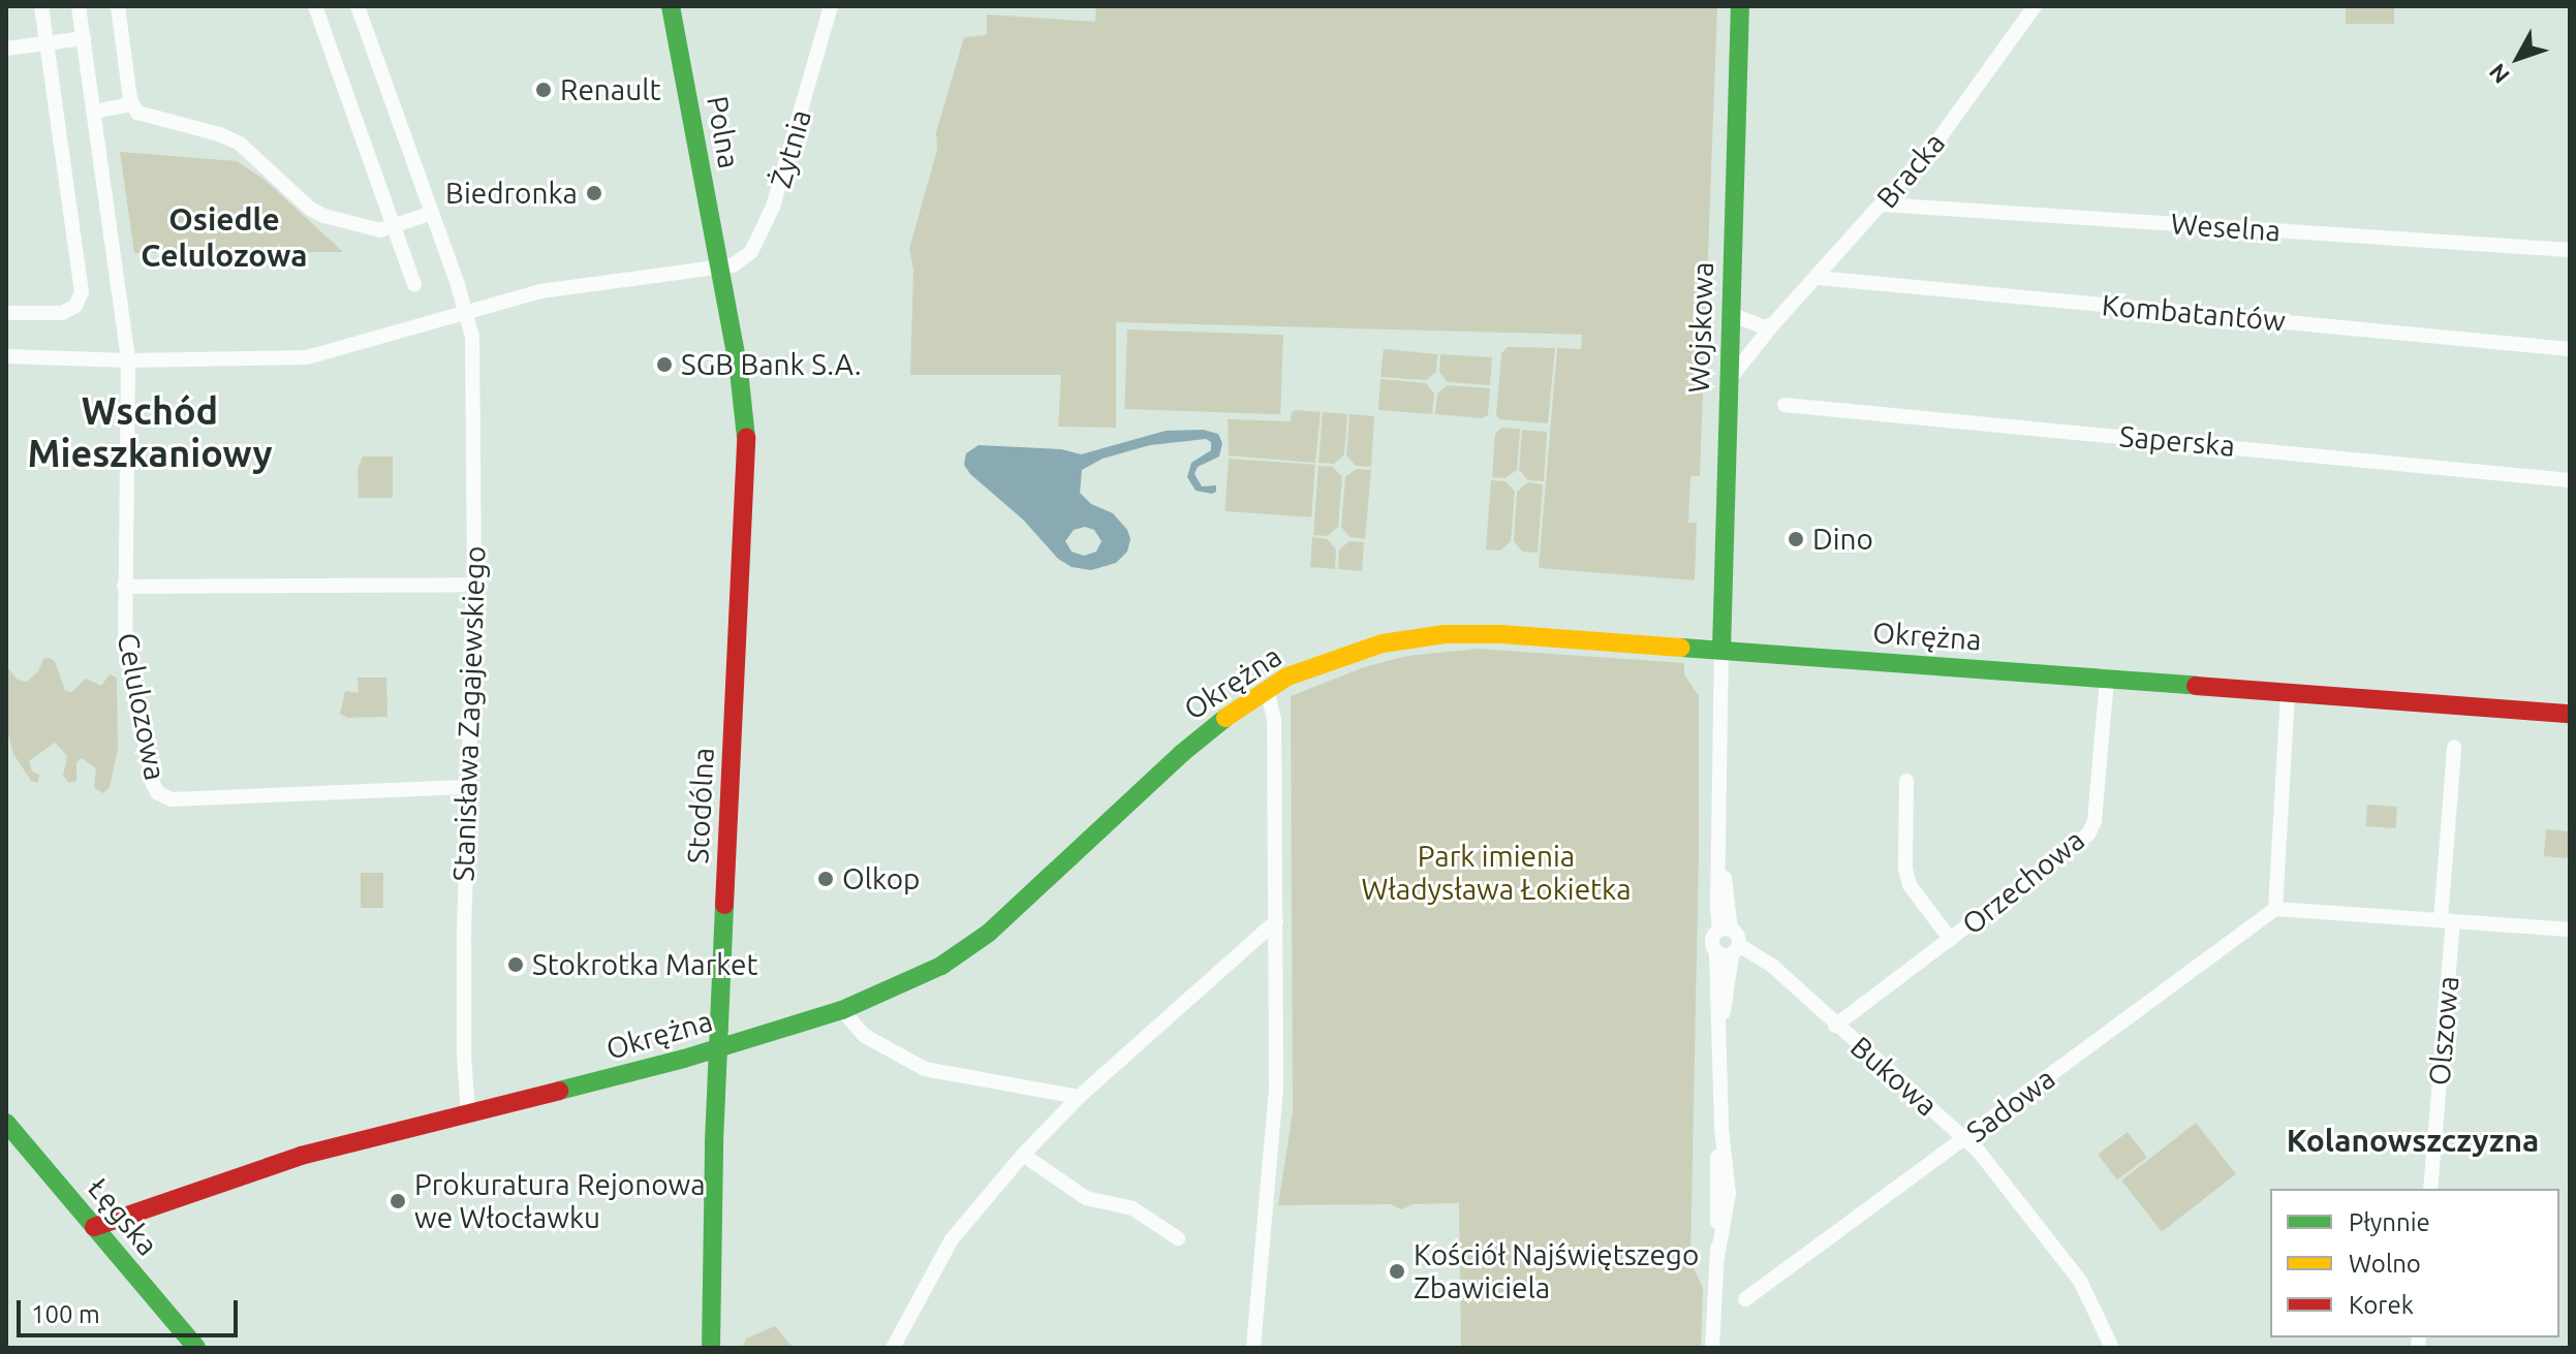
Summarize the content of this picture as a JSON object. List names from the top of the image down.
{
  "streets": {
    "street": [
      "Polna",
      "Żytnia",
      "Bracka",
      "Weselna",
      "Kombatantów",
      "Wojskowa",
      "Saperska",
      "Okrężna",
      "Celulozowa",
      "Stanisława Zagajewskiego",
      "Stodólna",
      "Orzechowa",
      "Olszowa",
      "Bukowa",
      "Sadowa",
      "Łęgska"
    ]
  },
  "crossings": [
    ["Polna", "Żytnia"],
    ["Polna", "Stodólna"],
    ["Żytnia", "Stodólna"],
    ["Bracka", "Weselna"],
    ["Bracka", "Kombatantów"],
    ["Bracka", "Wojskowa"],
    ["Wojskowa", "Okrężna"],
    ["Okrężna", "Stanisława Zagajewskiego"],
    ["Okrężna", "Stodólna"],
    ["Okrężna", "Orzechowa"],
    ["Okrężna", "Łęgska"],
    ["Celulozowa", "Stanisława Zagajewskiego"],
    ["Orzechowa", "Bukowa"],
    ["Bukowa", "Sadowa"]
  ],
  "districts": ["Osiedle Celulozowa", "Wschód Mieszkaniowy", "Kolanowszczyzna"],
  "parks": ["Park imienia Władysława Łokietka"],
  "places": [
    "Renault",
    "Biedronka",
    "SGB Bank S.A.",
    "Dino",
    "Olkop",
    "Stokrotka Market",
    "Prokuratura Rejonowa we Włocławku",
    "Kościół Najświętszego Zbawiciela"
  ],
  "legend": ["Płynnie", "Wolno", "Korek"],
  "scale_bar": "100 m",
  "north": "bottom left"
}
